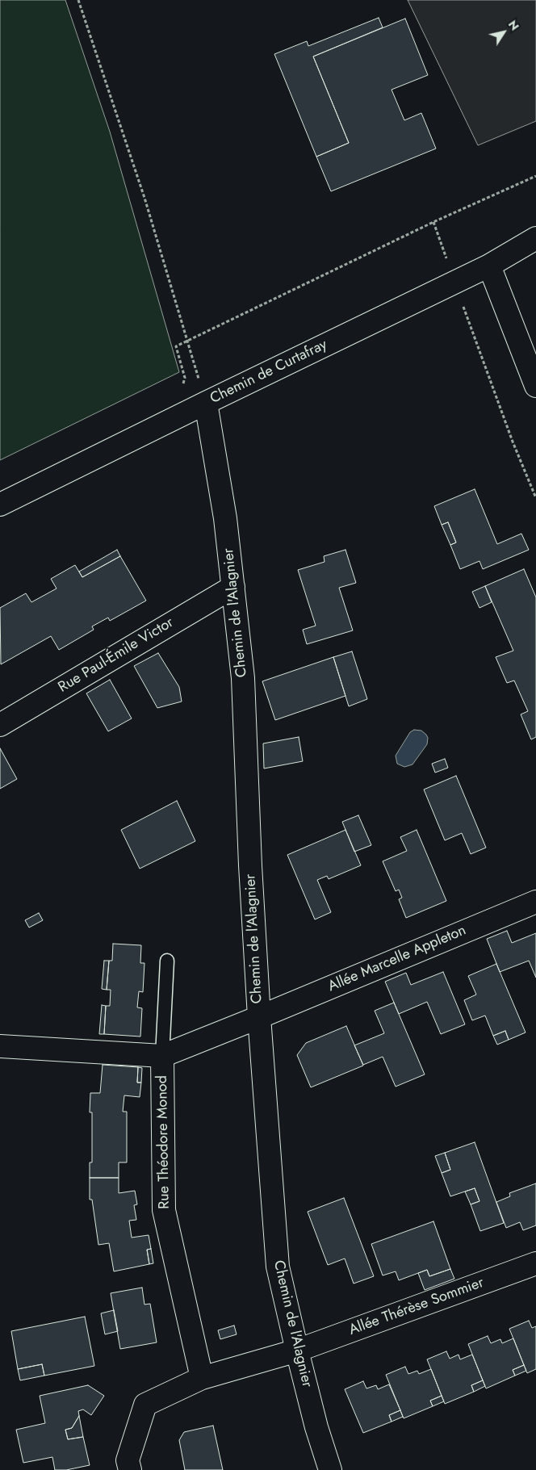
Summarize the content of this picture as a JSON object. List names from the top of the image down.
{
  "streets": {
    "street": [
      "Chemin de Curtafray",
      "Chemin de l'Alagnier",
      "Rue Paul-Émile Victor",
      "Allée Marcelle Appleton",
      "Rue Théodore Monod",
      "Allée Thérèse Sommier"
    ]
  },
  "crossings": [
    ["Chemin de Curtafray", "Chemin de l'Alagnier"],
    ["Chemin de l'Alagnier", "Rue Paul-Émile Victor"],
    ["Chemin de l'Alagnier", "Allée Marcelle Appleton"],
    ["Chemin de l'Alagnier", "Rue Théodore Monod"],
    ["Chemin de l'Alagnier", "Allée Thérèse Sommier"],
    ["Allée Marcelle Appleton", "Rue Théodore Monod"],
    ["Rue Théodore Monod", "Allée Thérèse Sommier"]
  ],
  "north": "top right"
}
